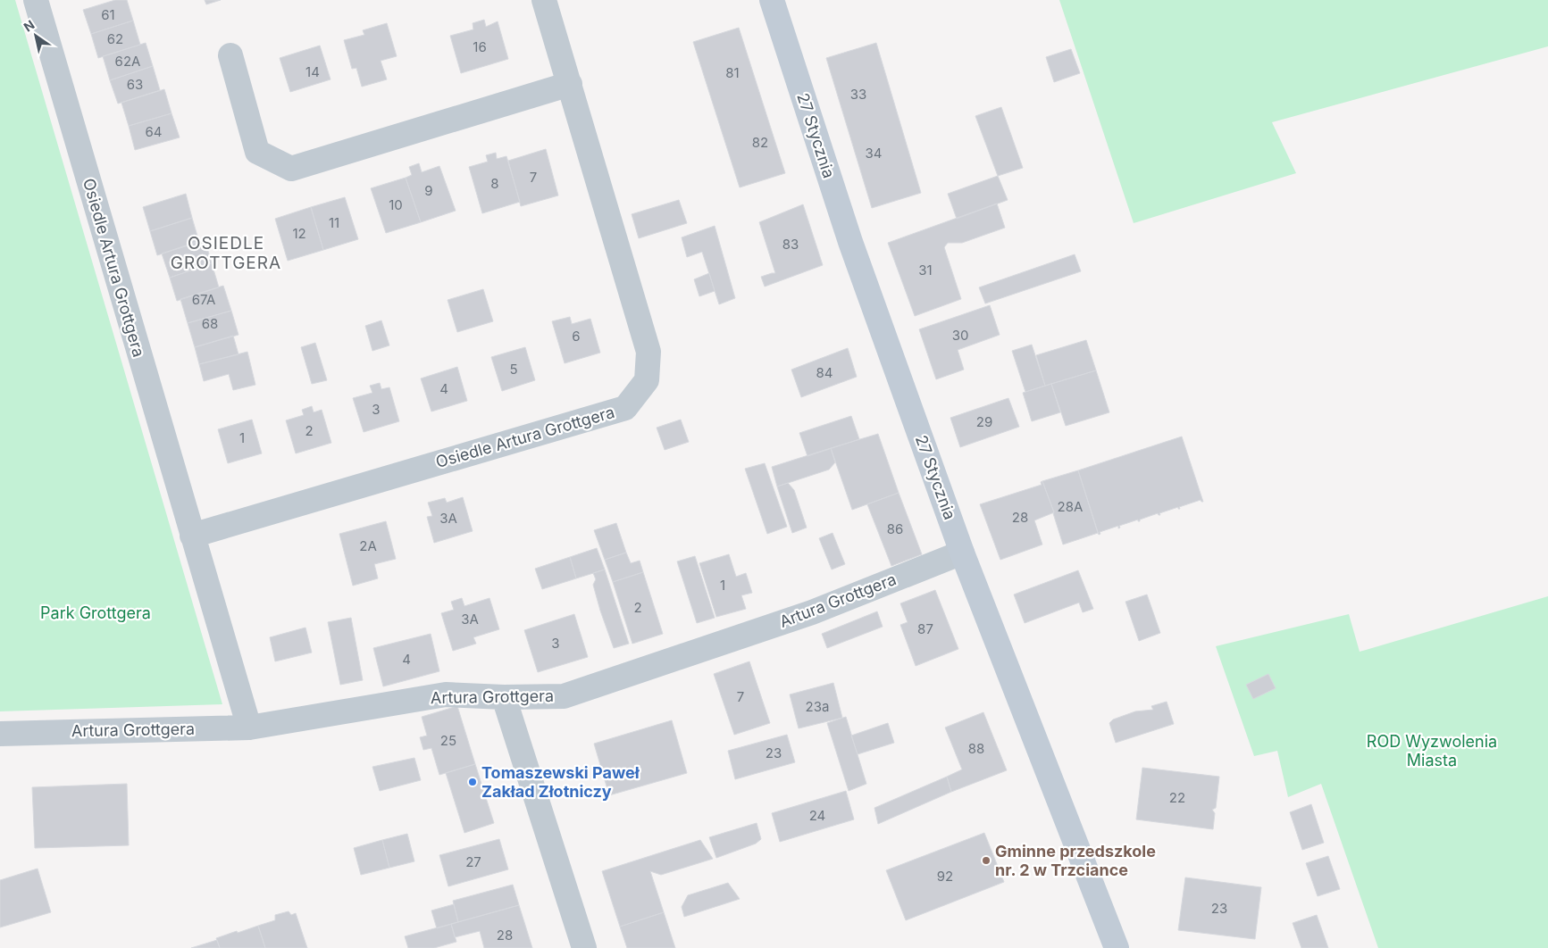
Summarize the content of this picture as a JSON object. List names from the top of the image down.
{
  "streets": {
    "main road": ["27 Stycznia"],
    "street": ["Osiedle Artura Grottgera", "Artura Grottgera"]
  },
  "crossings": [
    ["27 Stycznia", "Artura Grottgera"],
    ["Osiedle Artura Grottgera", "Artura Grottgera"]
  ],
  "districts": ["OSIEDLE GROTTGERA"],
  "parks": ["Park Grottgera", "ROD Wyzwolenia Miasta"],
  "places": ["Tomaszewski Paweł Zakład Złotniczy", "Gminne przedszkole nr. 2 w Trzciance"],
  "house_numbers": [
    "61",
    "62",
    "16",
    "62A",
    "14",
    "81",
    "63",
    "33",
    "64",
    "82",
    "34",
    "7",
    "8",
    "9",
    "10",
    "11",
    "12",
    "83",
    "31",
    "67A",
    "68",
    "30",
    "6",
    "5",
    "84",
    "4",
    "3",
    "29",
    "2",
    "1",
    "28A",
    "28",
    "3A",
    "86",
    "2A",
    "1",
    "2",
    "3A",
    "87",
    "3",
    "4",
    "7",
    "23a",
    "25",
    "88",
    "23",
    "22",
    "24",
    "27",
    "92",
    "23",
    "28"
  ],
  "north": "top left"
}
